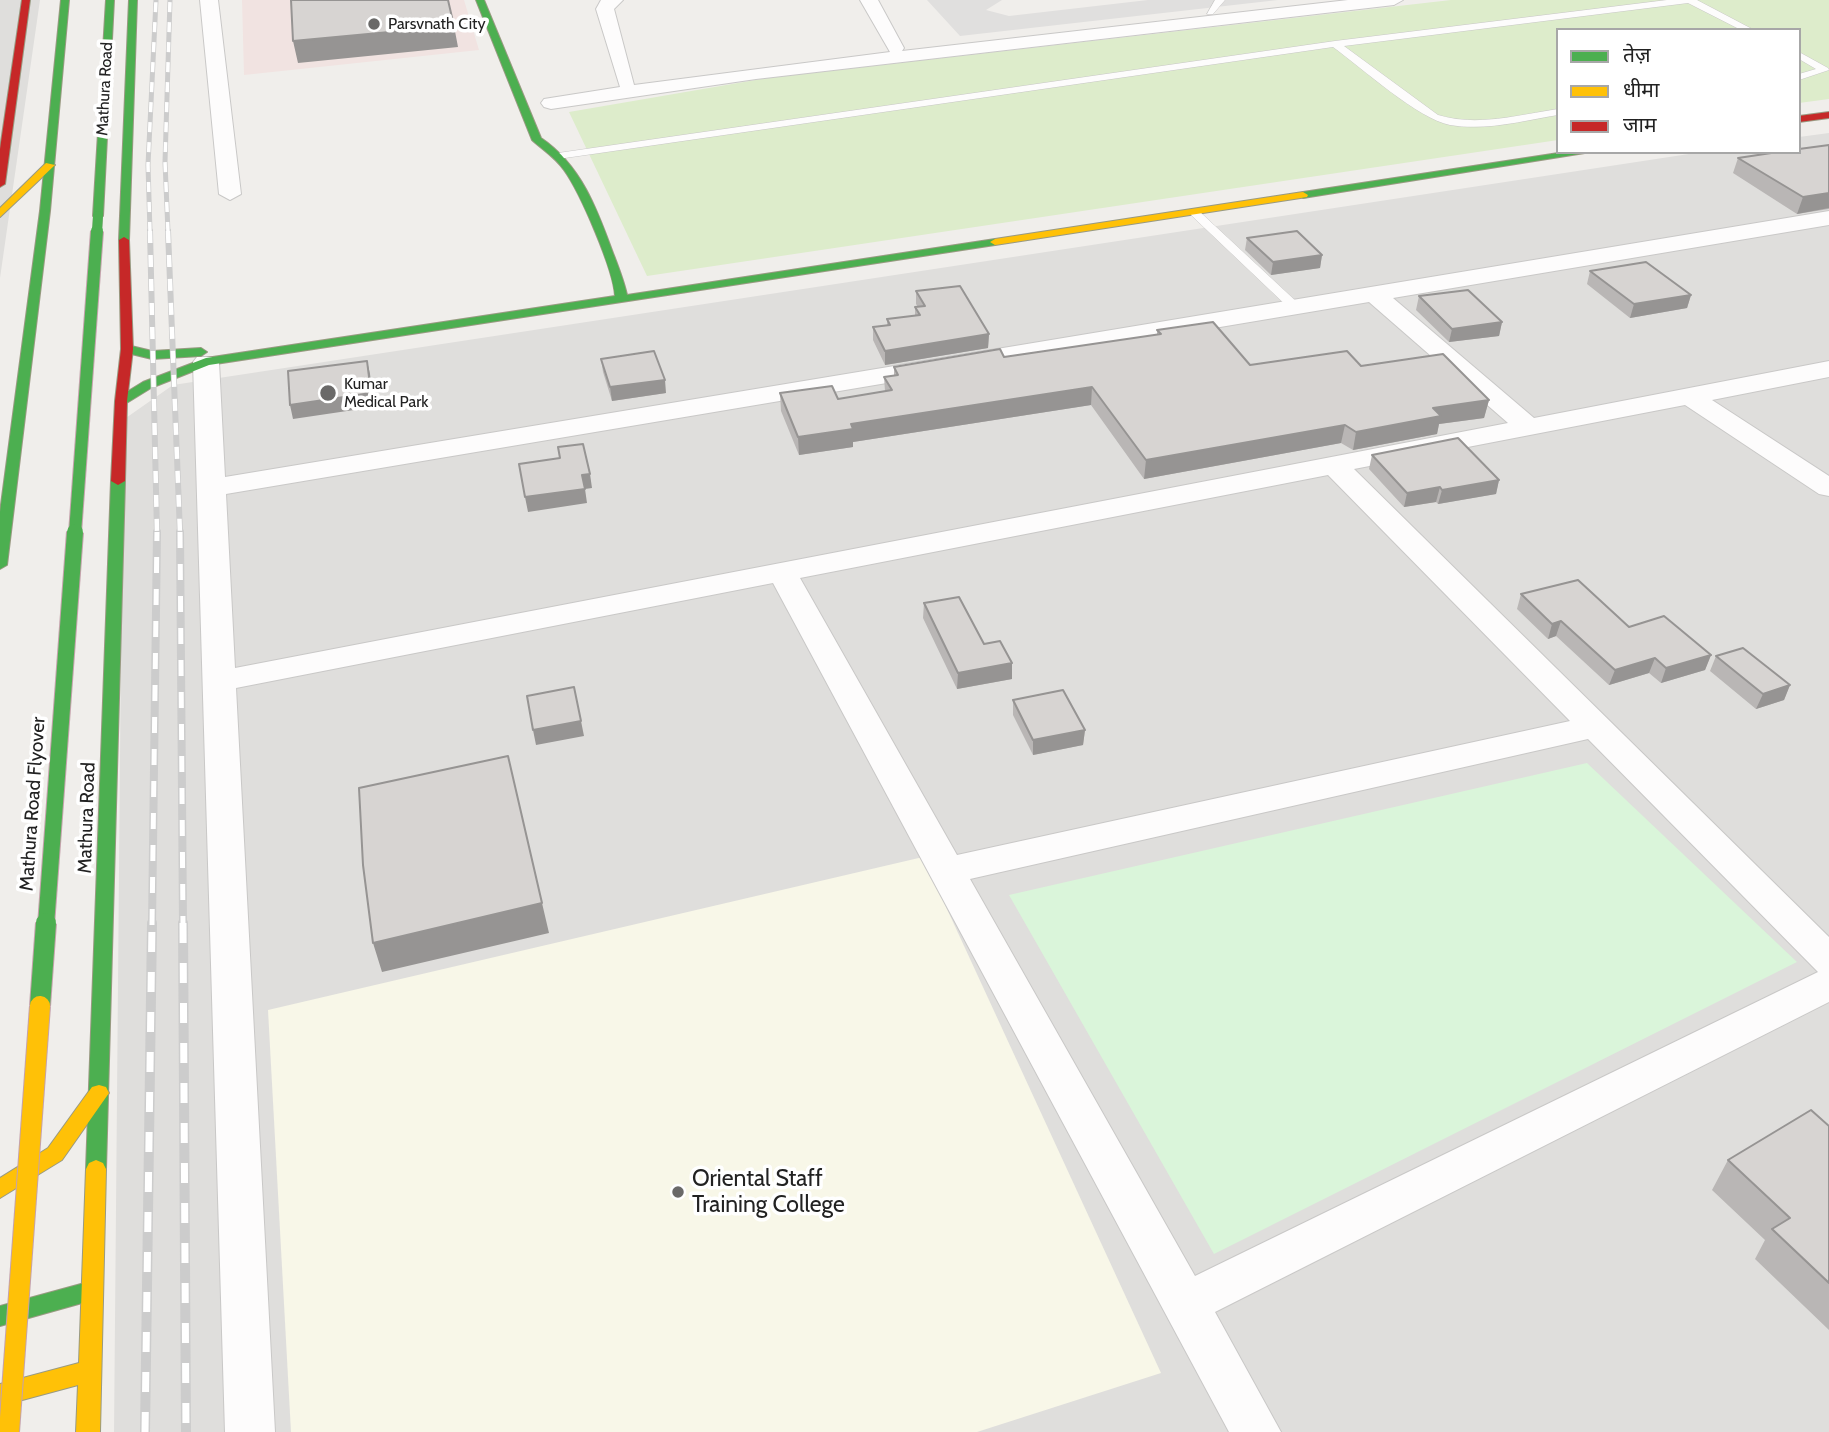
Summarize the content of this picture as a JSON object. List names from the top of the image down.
{
  "streets": {
    "main road": ["Mathura Road", "Mathura Road Flyover"]
  },
  "crossings": [
    ["Mathura Road", "Mathura Road Flyover"]
  ],
  "places": ["Parsvnath City", "Kumar Medical Park", "Oriental Staff Training College"],
  "legend": ["तेज़", "धीमा", "जाम"]
}
